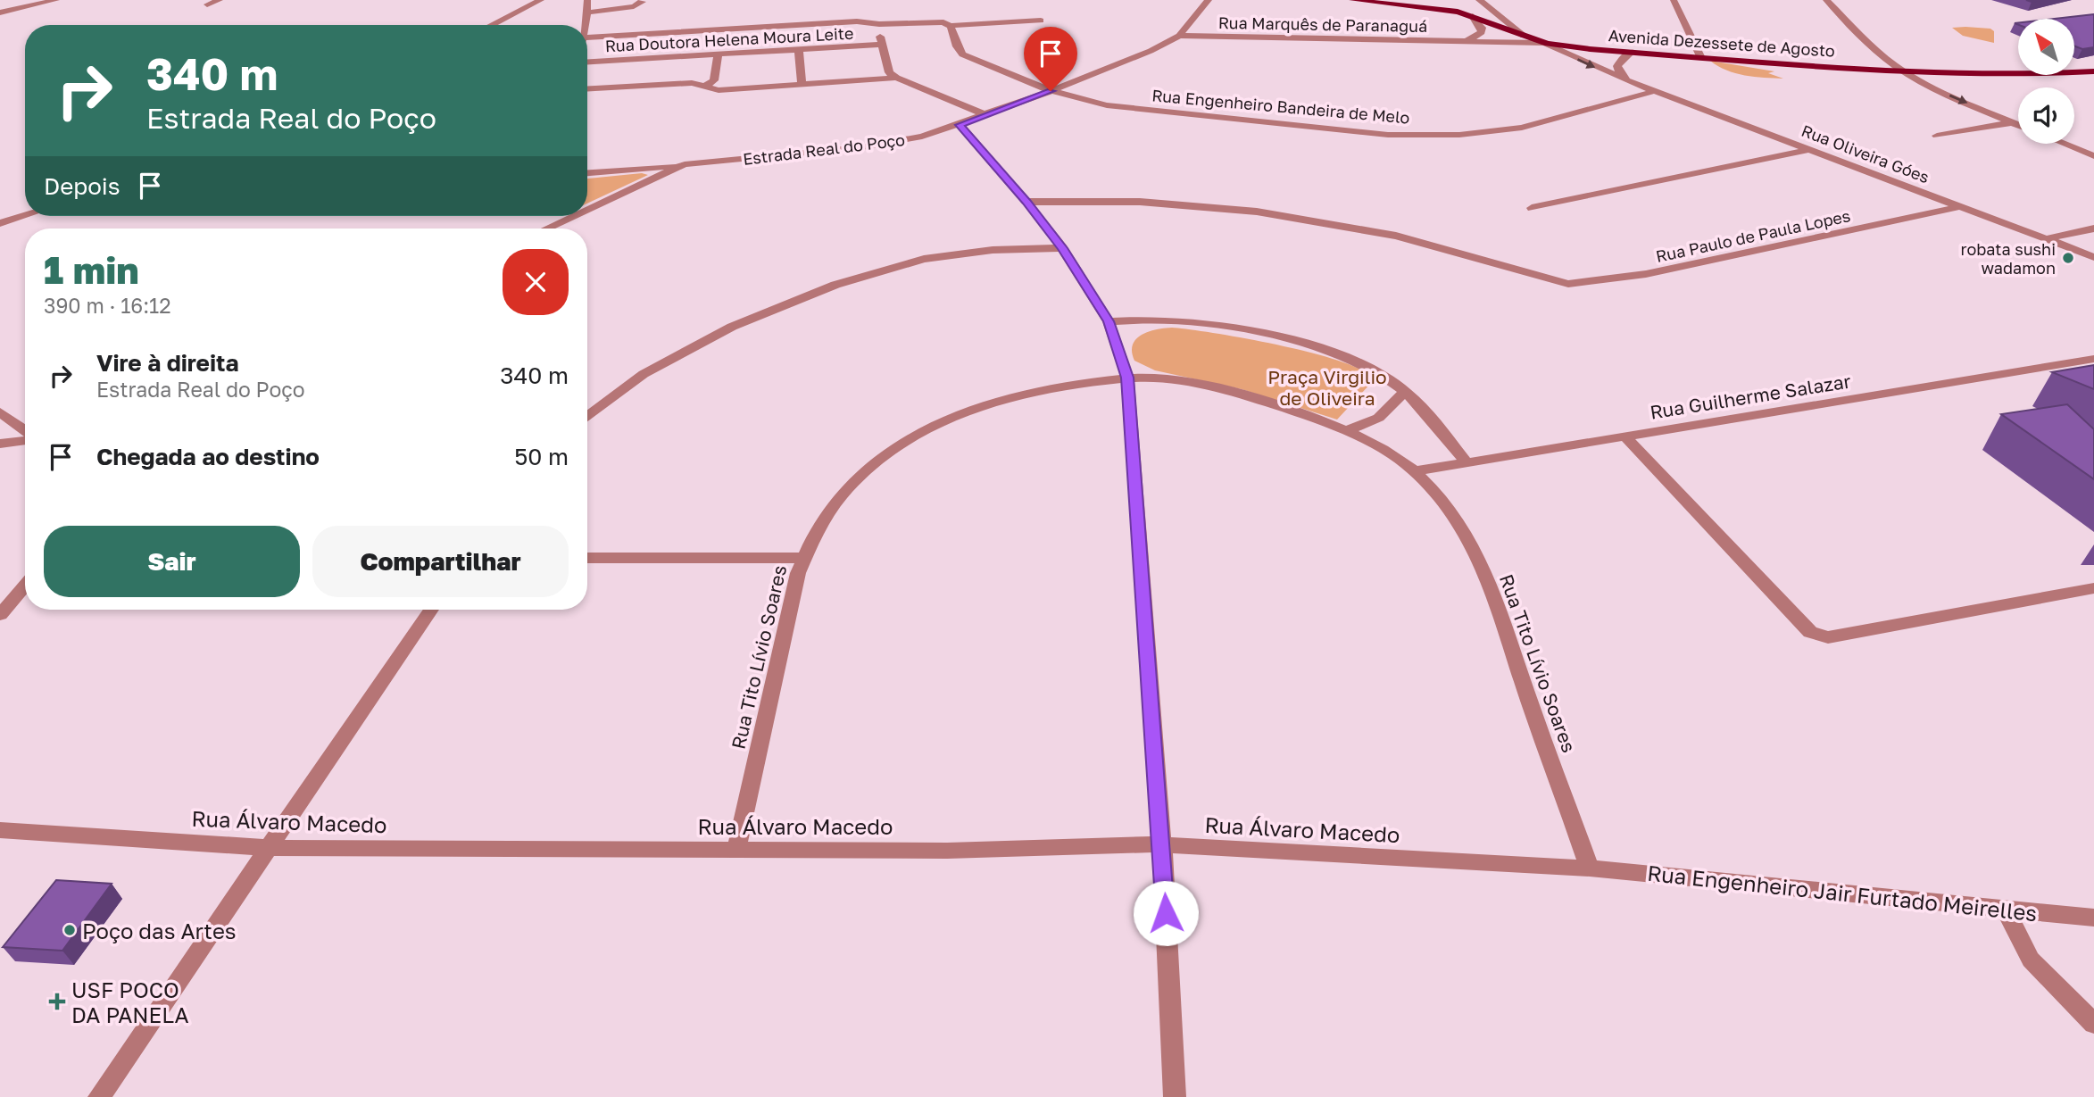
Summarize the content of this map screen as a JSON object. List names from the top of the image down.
{
  "streets": {
    "main road": ["Avenida Dezessete de Agosto"],
    "street": [
      "Rua Marquês de Paranaguá",
      "Rua Doutora Helena Moura Leite",
      "Rua Engenheiro Bandeira de Melo",
      "Estrada Real do Poço",
      "Rua Oliveira Góes",
      "Rua Paulo de Paula Lopes",
      "Rua Guilherme Salazar",
      "Rua Tito Lívio Soares",
      "Rua Álvaro Macedo",
      "Rua Engenheiro Jair Furtado Meirelles"
    ]
  },
  "crossings": [
    ["Rua Marquês de Paranaguá", "Avenida Dezessete de Agosto"],
    ["Rua Marquês de Paranaguá", "Estrada Real do Poço"],
    ["Rua Marquês de Paranaguá", "Rua Oliveira Góes"],
    ["Avenida Dezessete de Agosto", "Rua Oliveira Góes"],
    ["Rua Engenheiro Bandeira de Melo", "Estrada Real do Poço"],
    ["Rua Engenheiro Bandeira de Melo", "Rua Oliveira Góes"],
    ["Rua Oliveira Góes", "Rua Paulo de Paula Lopes"],
    ["Rua Guilherme Salazar", "Rua Tito Lívio Soares"],
    ["Rua Tito Lívio Soares", "Rua Álvaro Macedo"],
    ["Rua Tito Lívio Soares", "Rua Engenheiro Jair Furtado Meirelles"],
    ["Rua Álvaro Macedo", "Rua Engenheiro Jair Furtado Meirelles"]
  ],
  "parks": ["Praça Virgilio de Oliveira"],
  "places": {
    "other": ["robata sushi wadamon", "Poço das Artes"],
    "health": ["USF POCO DA PANELA"]
  },
  "north": "top left",
  "page": {
    "turn": ["340 m", "Estrada Real do Poço"],
    "then": "Depois",
    "heading": ["1 min", "390 m · 16:12"],
    "list": [
      {
        "name": "Vire à direita",
        "note": "Estrada Real do Poço",
        "value": "340 m"
      },
      {
        "name": "Chegada ao destino",
        "value": "50 m"
      }
    ],
    "buttons": ["Sair", "Compartilhar"]
  }
}
